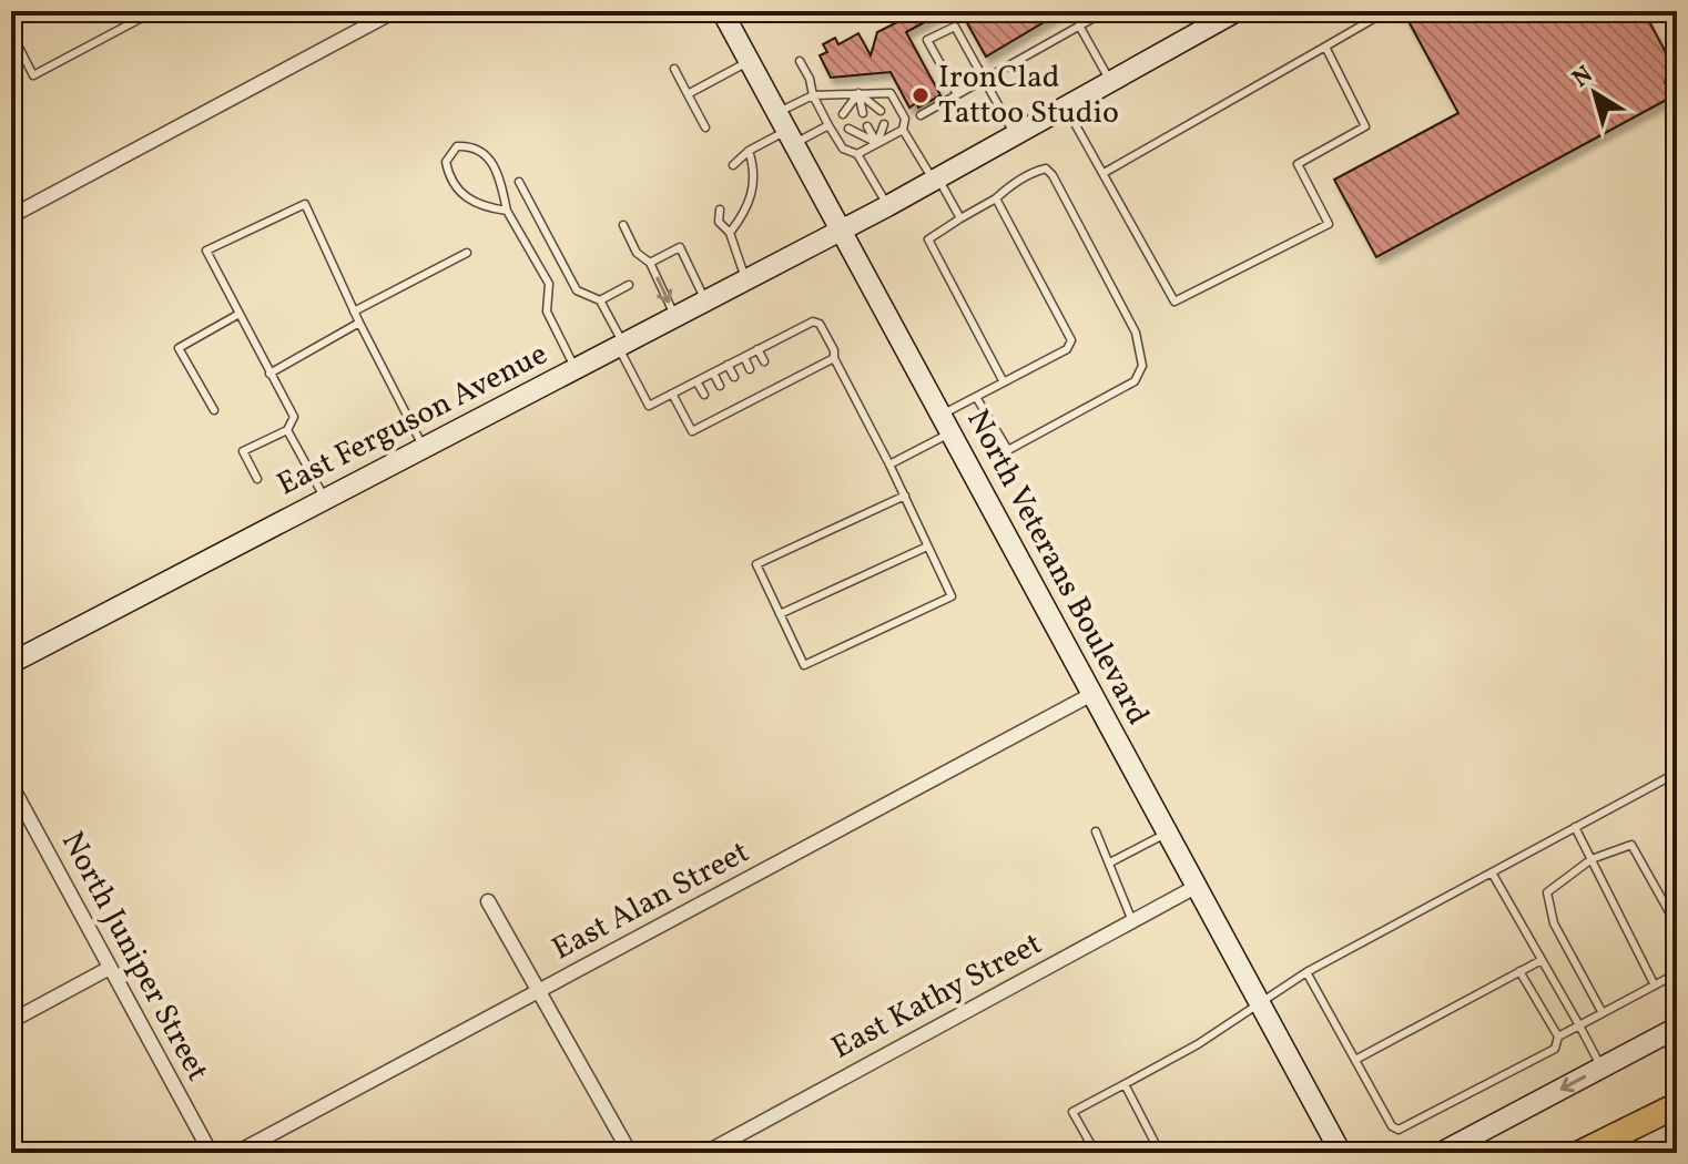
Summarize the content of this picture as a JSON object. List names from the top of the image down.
{
  "streets": {
    "main road": ["East Ferguson Avenue", "North Veterans Boulevard"],
    "street": ["East Alan Street", "North Juniper Street", "East Kathy Street"]
  },
  "crossings": [
    ["East Ferguson Avenue", "North Veterans Boulevard"],
    ["North Veterans Boulevard", "East Alan Street"],
    ["North Veterans Boulevard", "East Kathy Street"]
  ],
  "places": ["IronClad Tattoo Studio"],
  "north": "top left"
}
